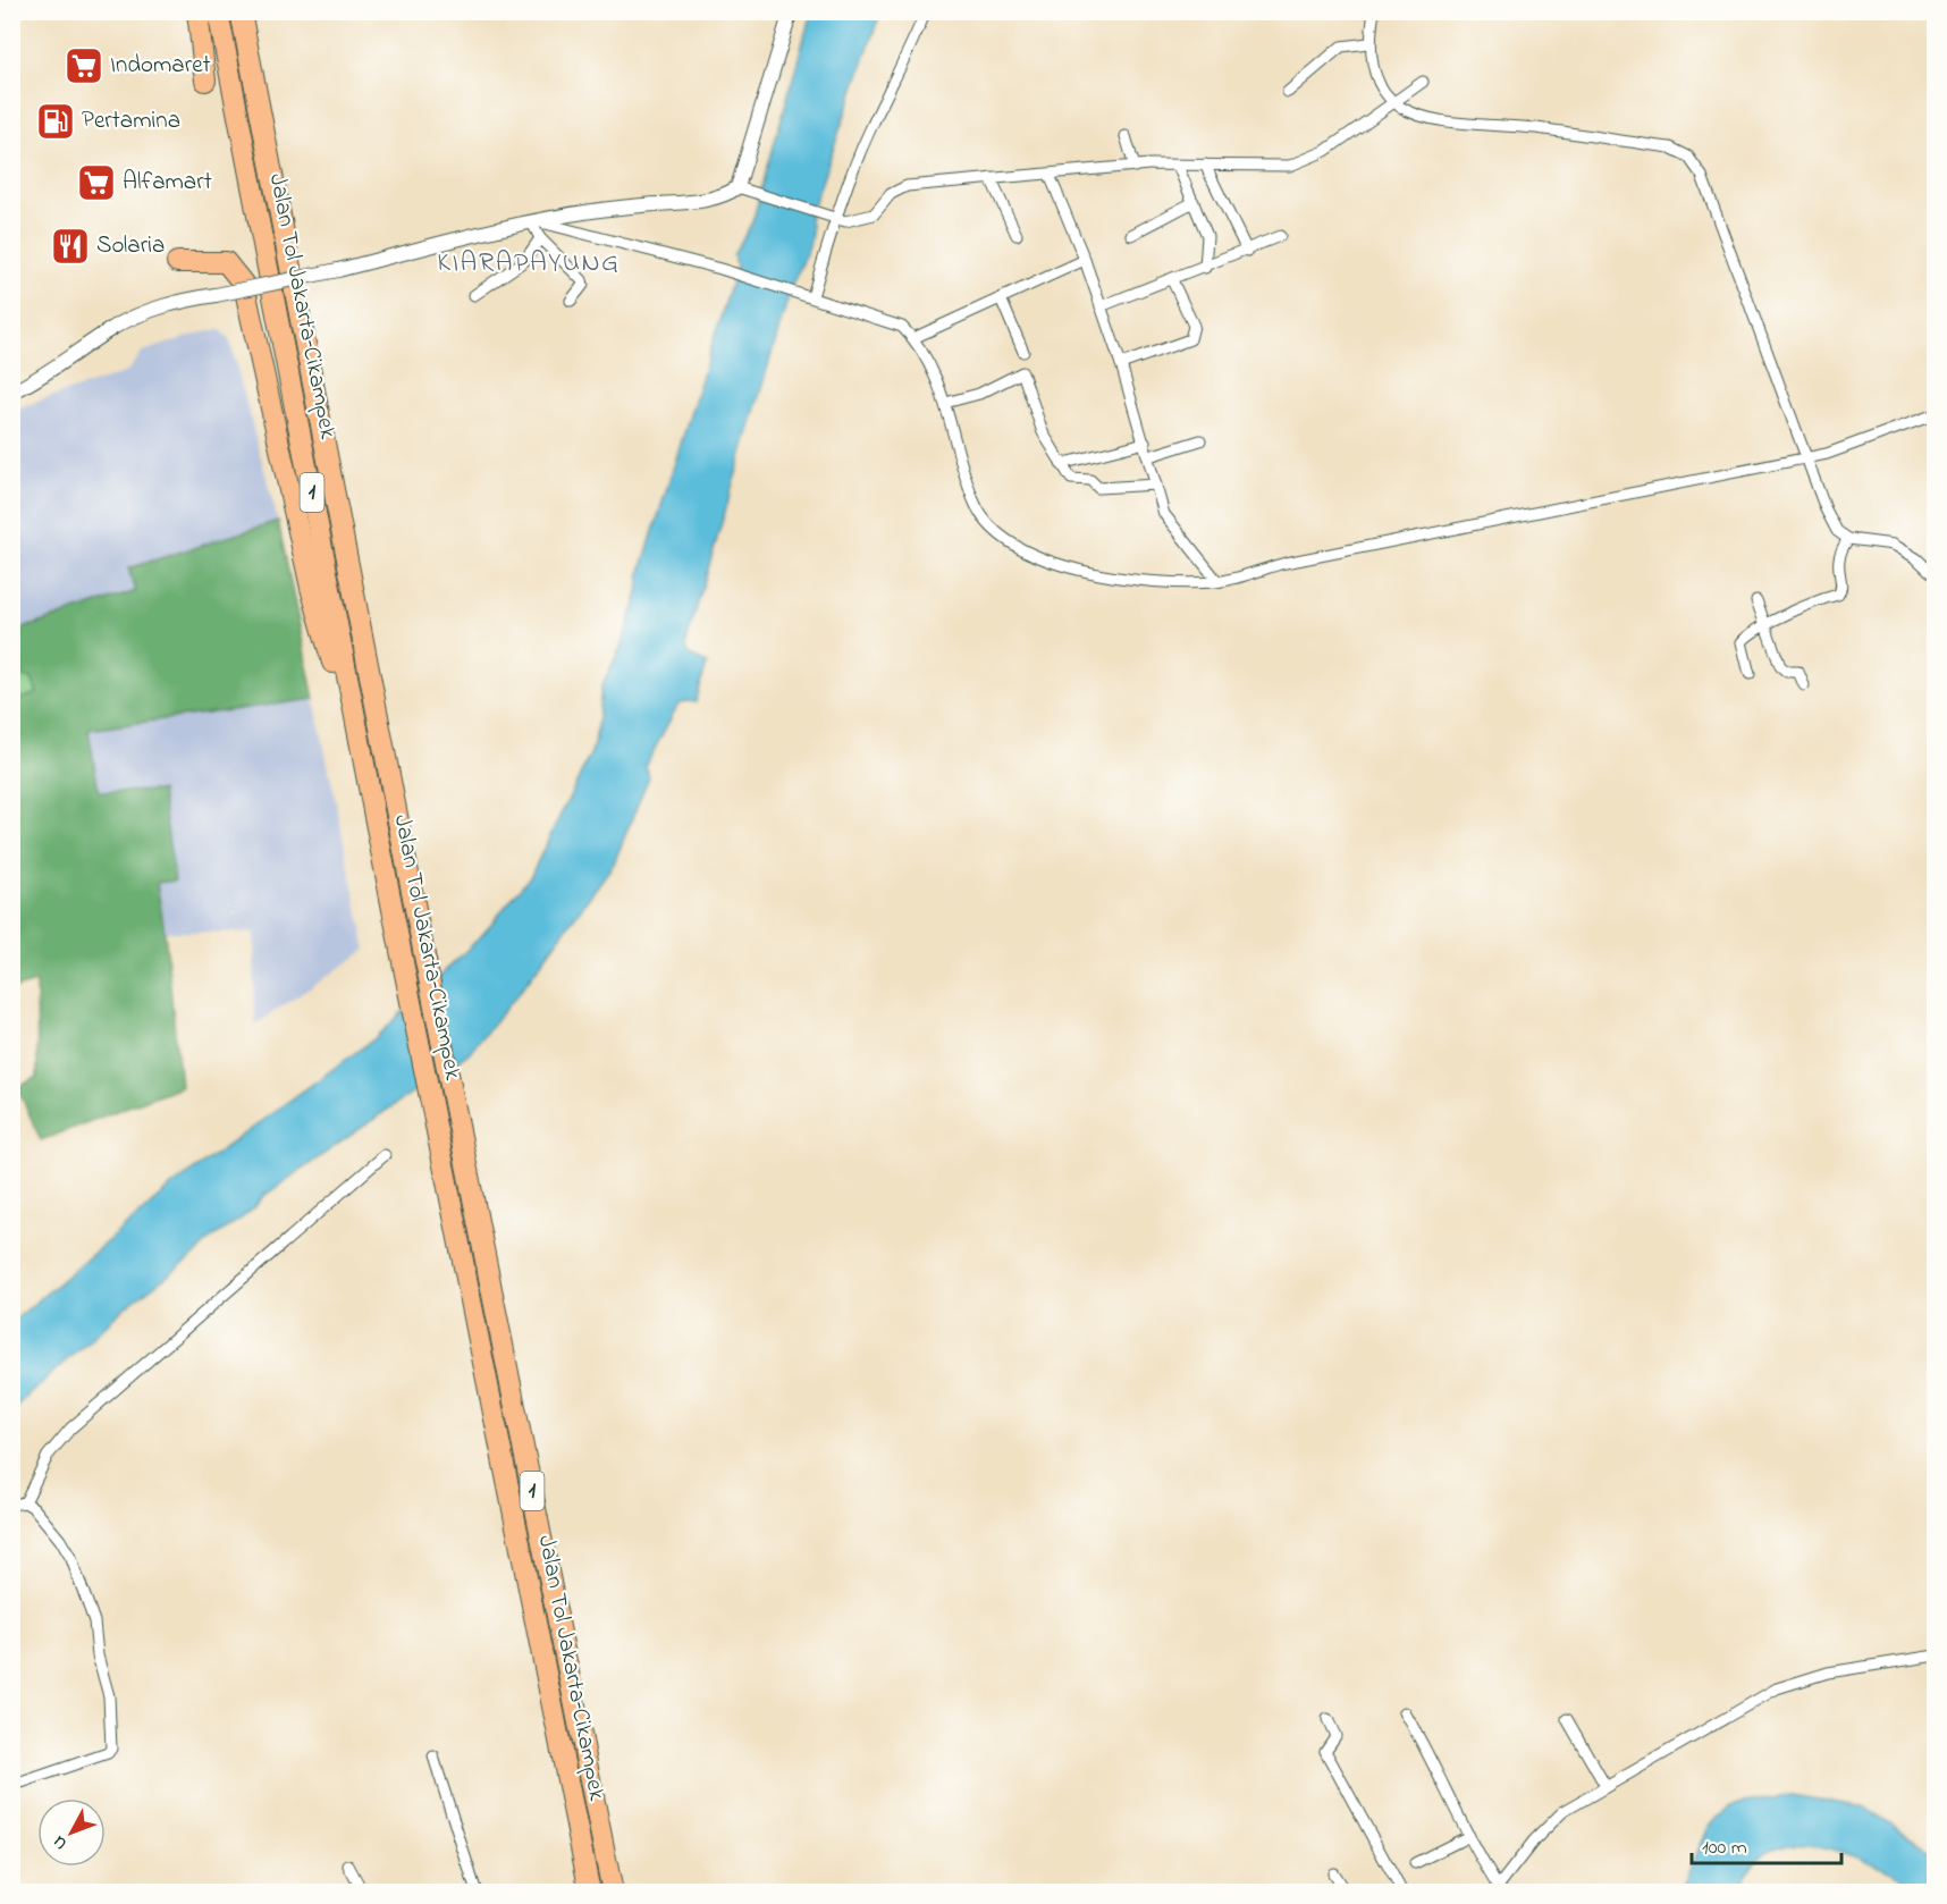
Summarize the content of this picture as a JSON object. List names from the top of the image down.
{
  "streets": {
    "highway": ["Jalan Tol Jakarta–Cikampek", "1"]
  },
  "districts": ["KIARAPAYUNG"],
  "places": {
    "supermarket": ["Indomaret", "Alfamart"],
    "fuel station": ["Pertamina"],
    "restaurant": ["Solaria"]
  },
  "scale_bar": "100 m",
  "north": "bottom left"
}
